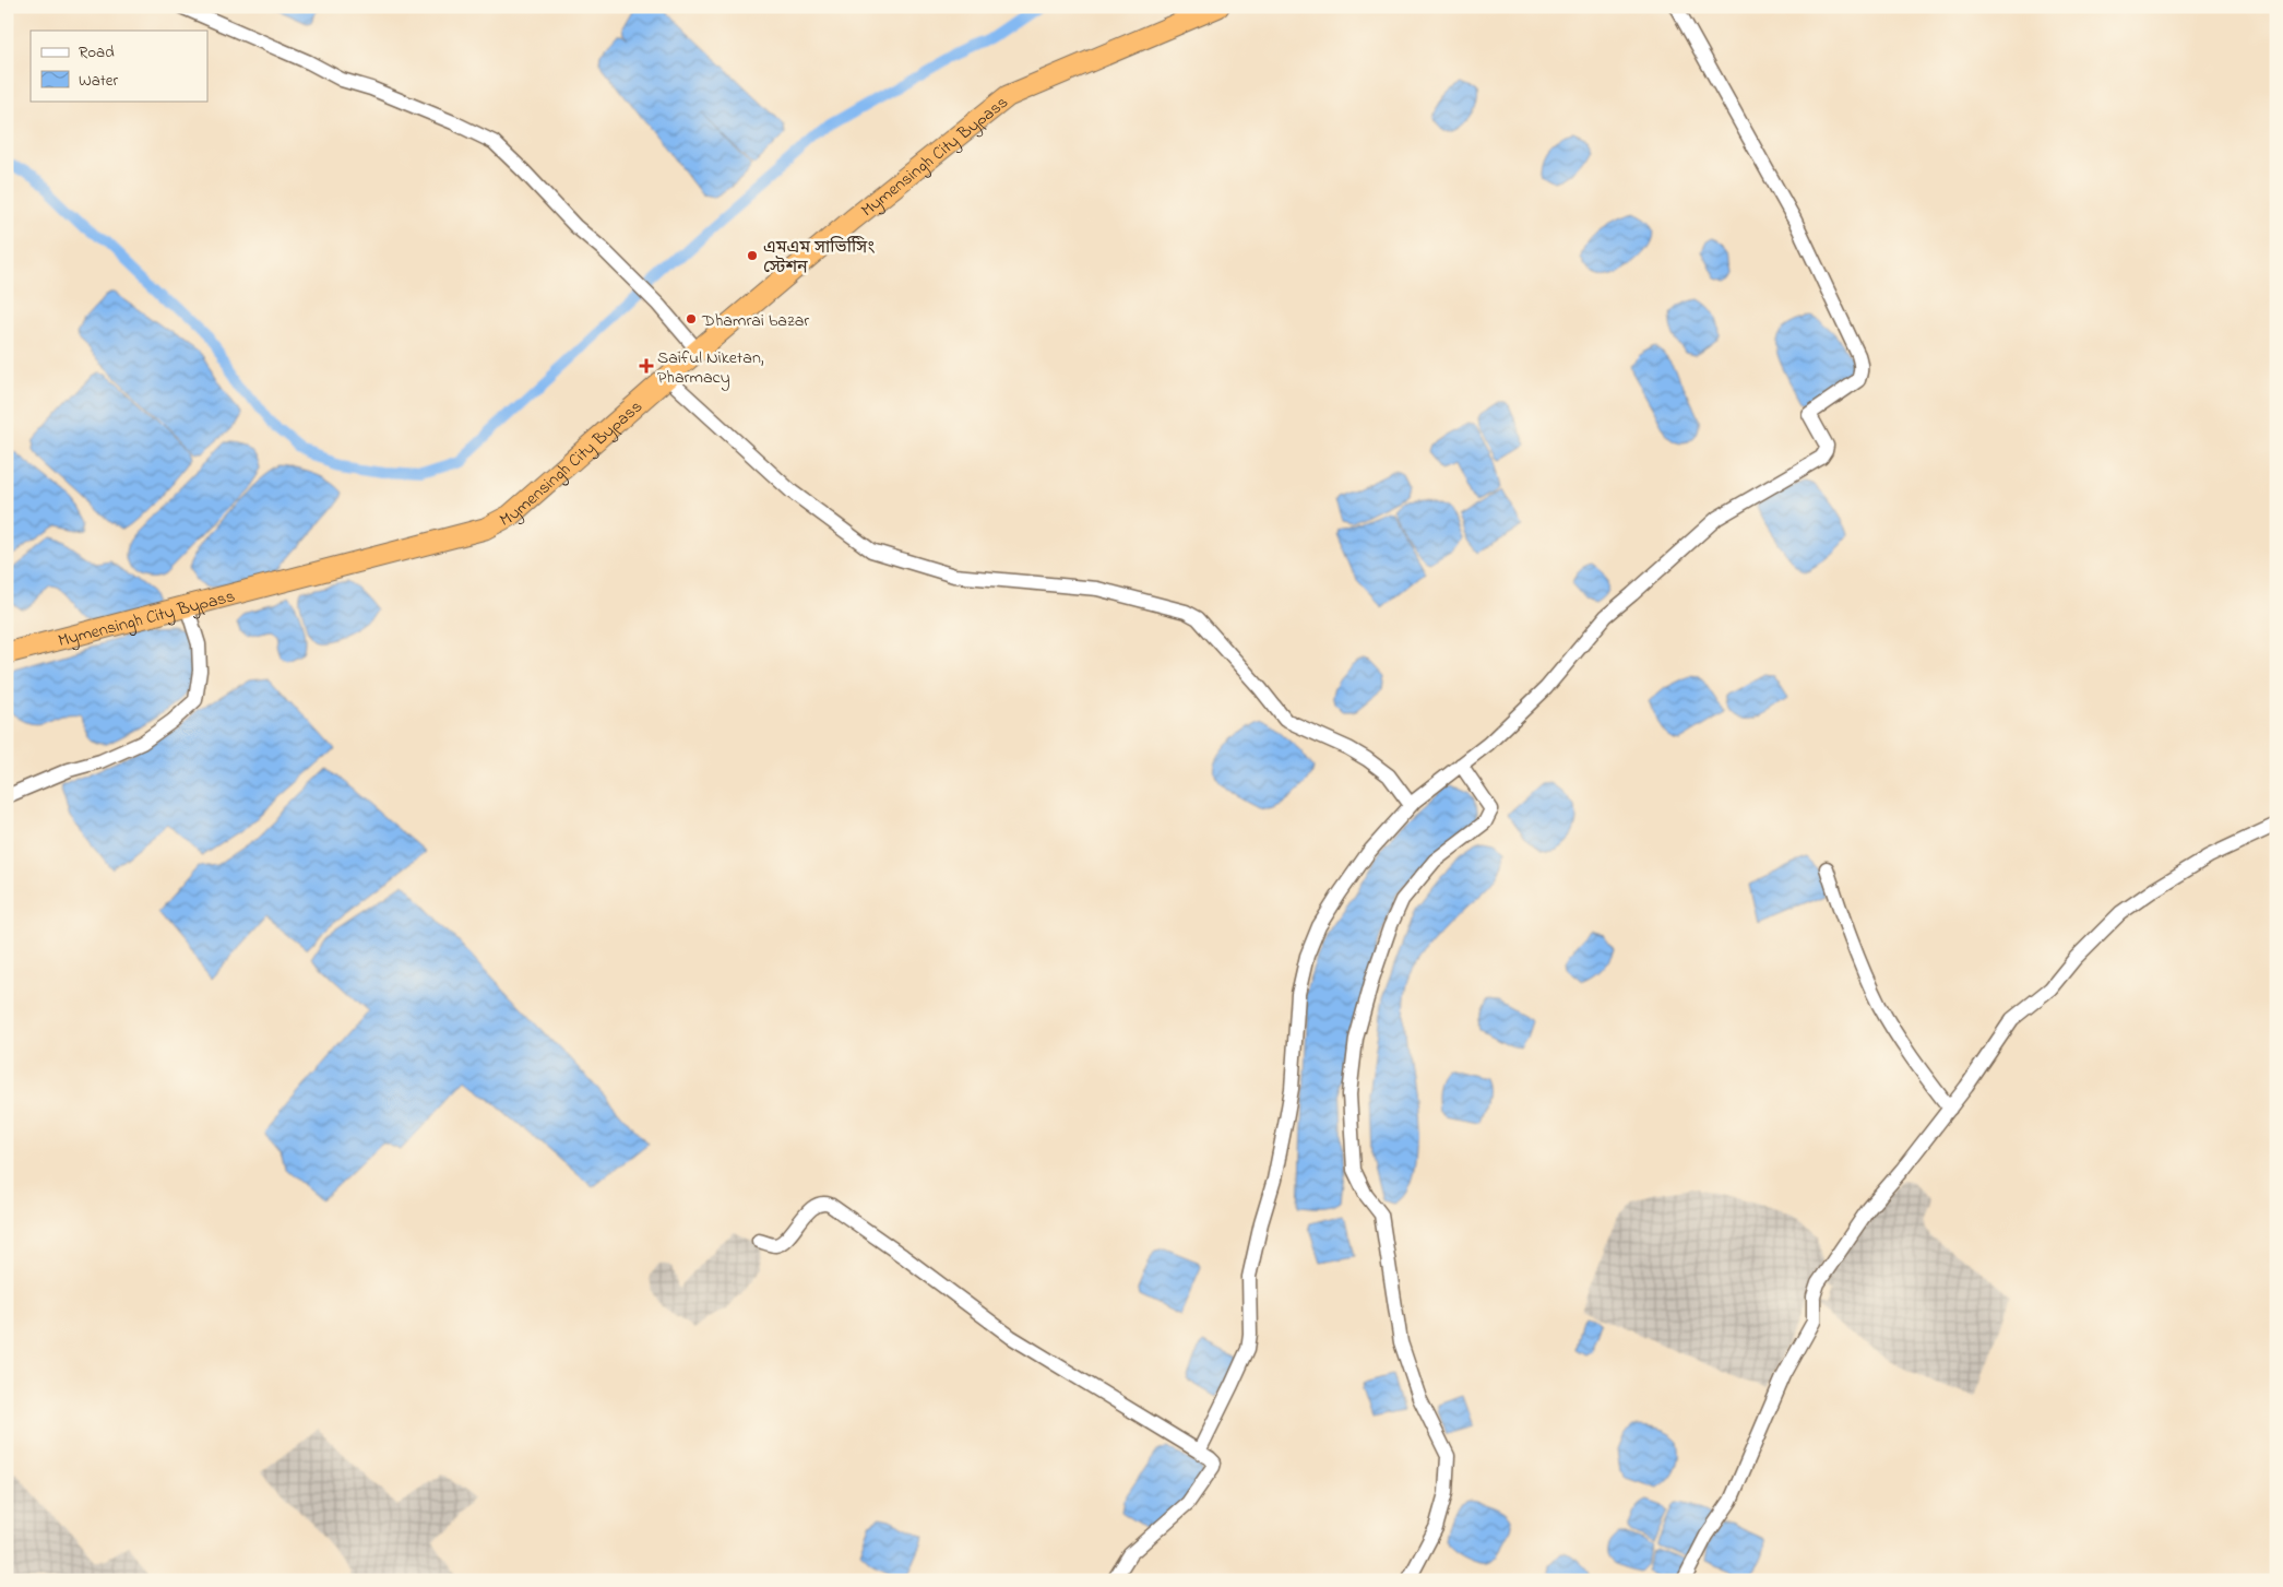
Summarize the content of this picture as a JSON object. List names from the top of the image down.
{
  "streets": {
    "highway": ["Mymensingh City Bypass"]
  },
  "places": {
    "other": ["এমএম সাভ‌িসি‌িং স্ট‌েশন", "Dhamrai bazar"],
    "health": ["Saiful Niketan, Pharmacy"]
  },
  "legend": ["Road", "Water"]
}
